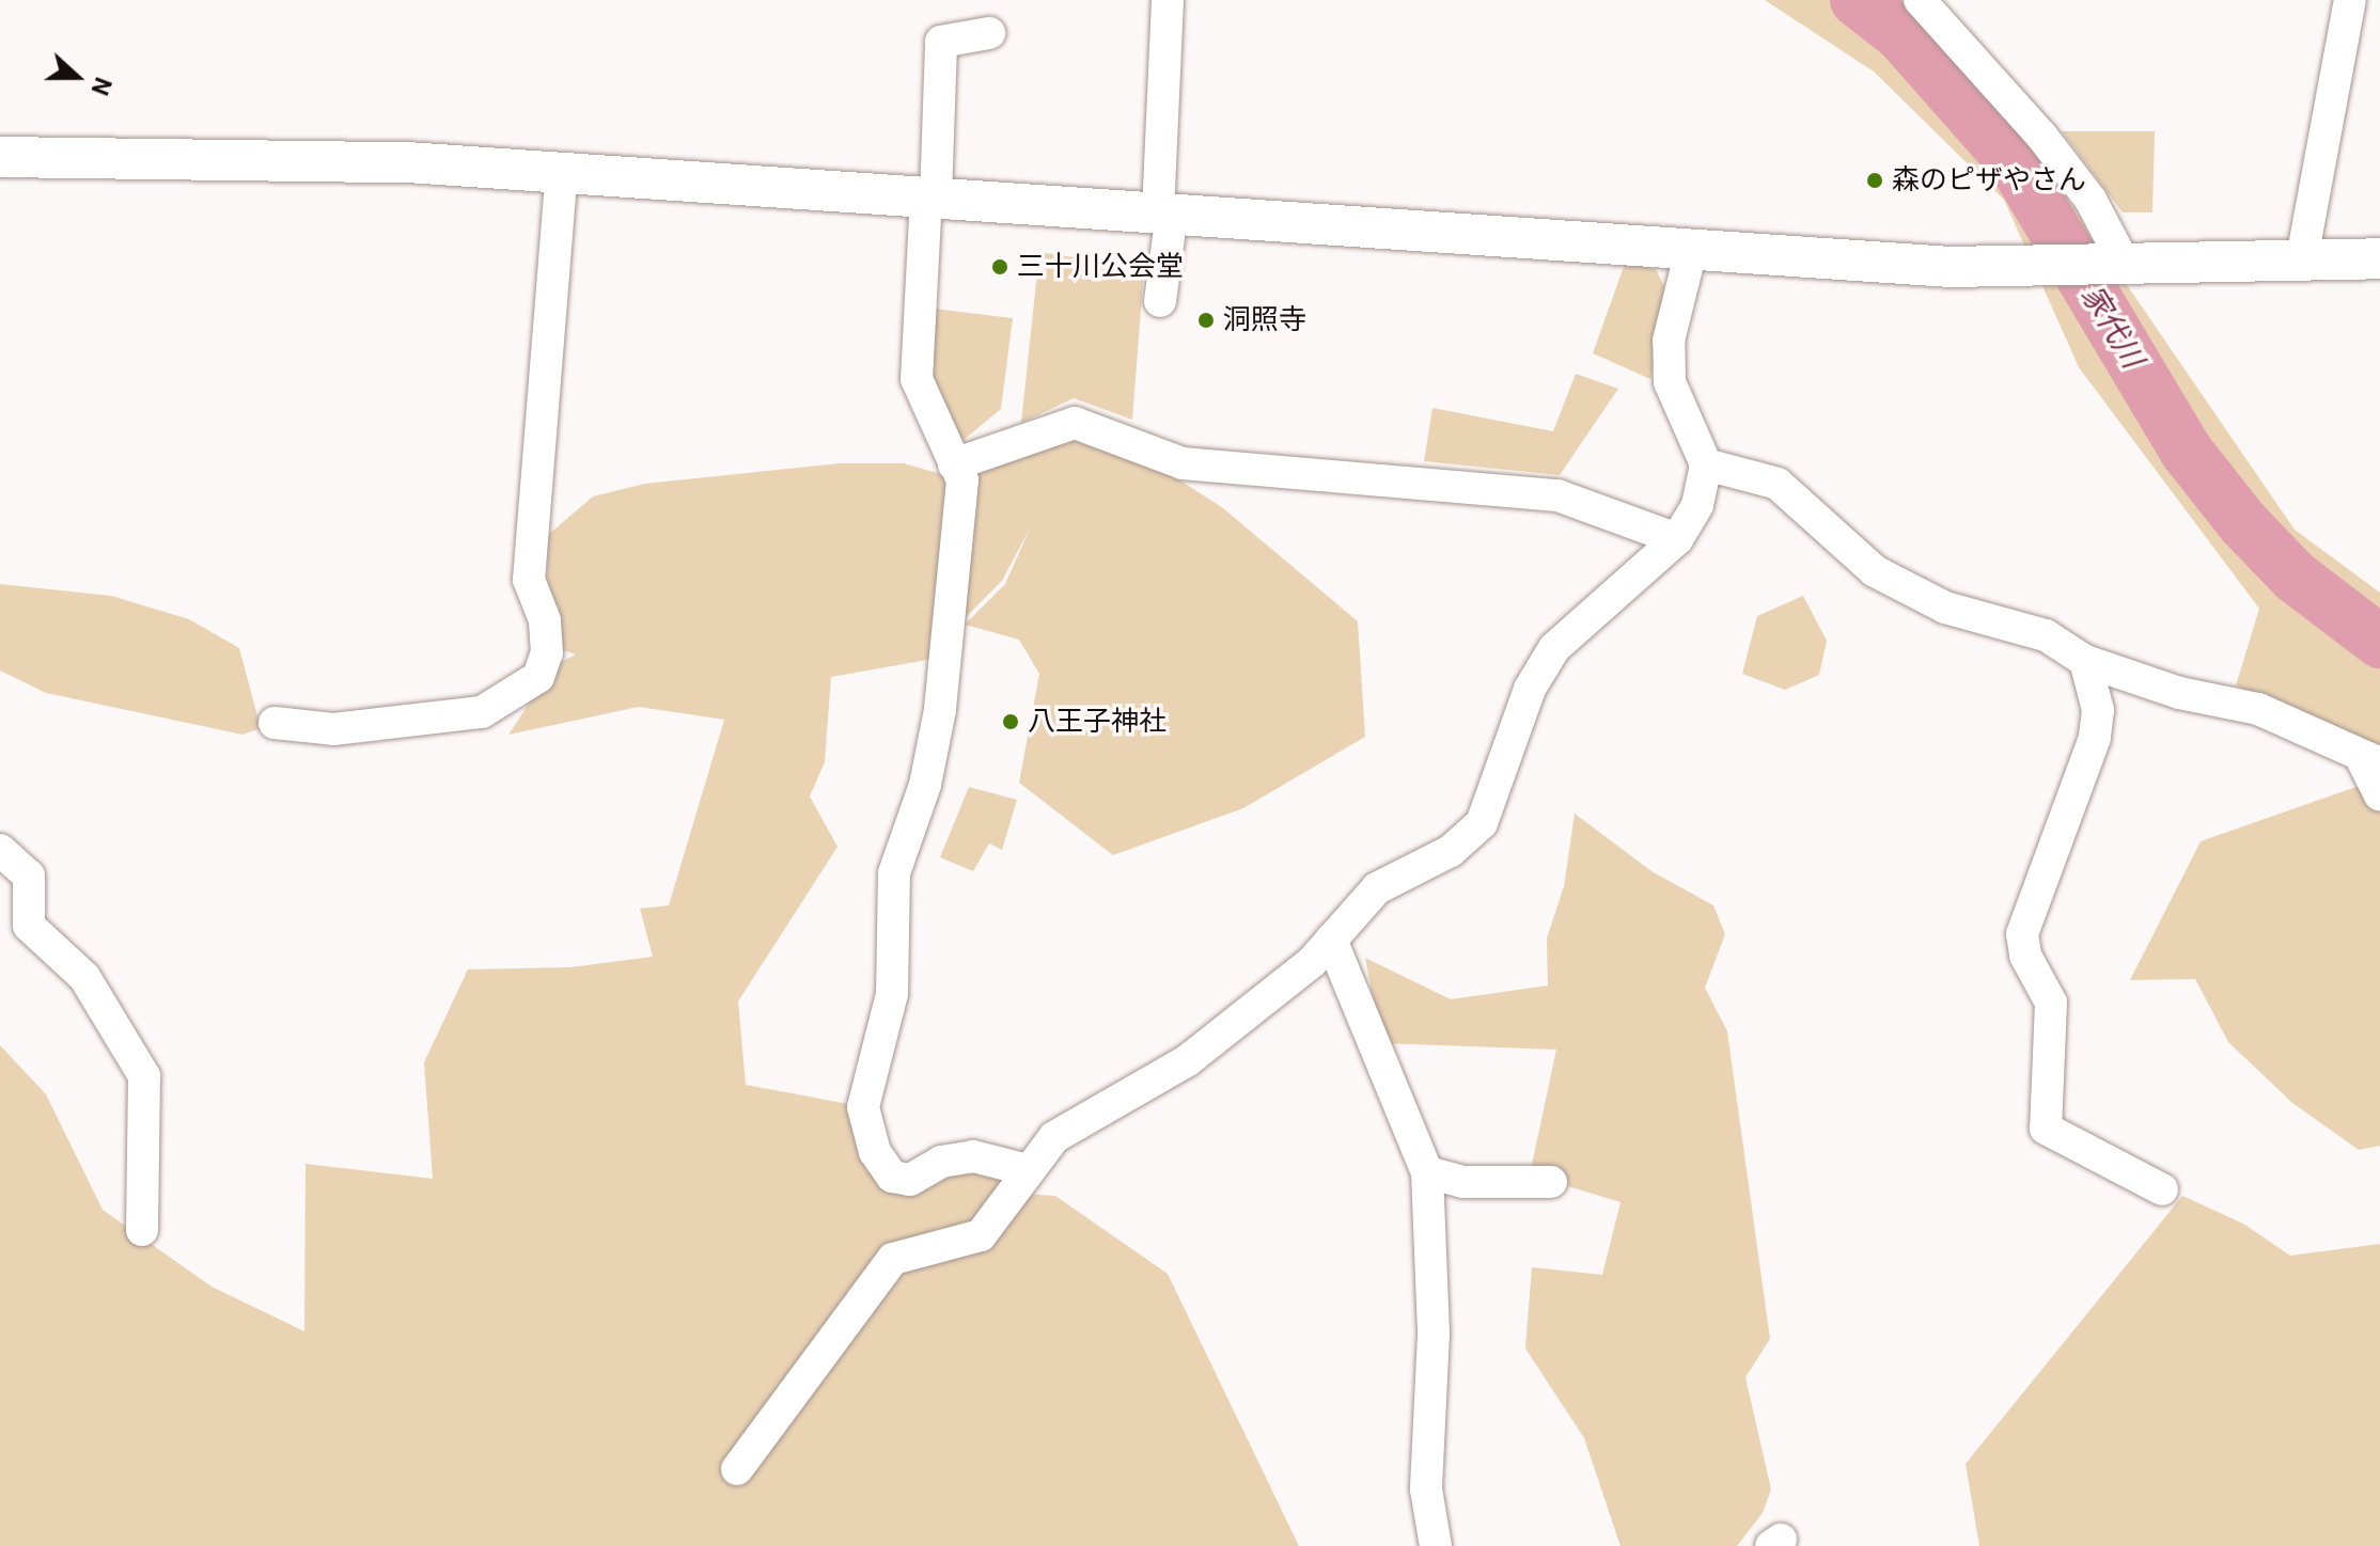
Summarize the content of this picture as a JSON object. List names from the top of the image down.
{
  "water": ["家代川"],
  "places": [
    "森のピザやさん",
    "三十川公会堂",
    "洞照寺",
    "八王子神社"
  ],
  "north": "right"
}
